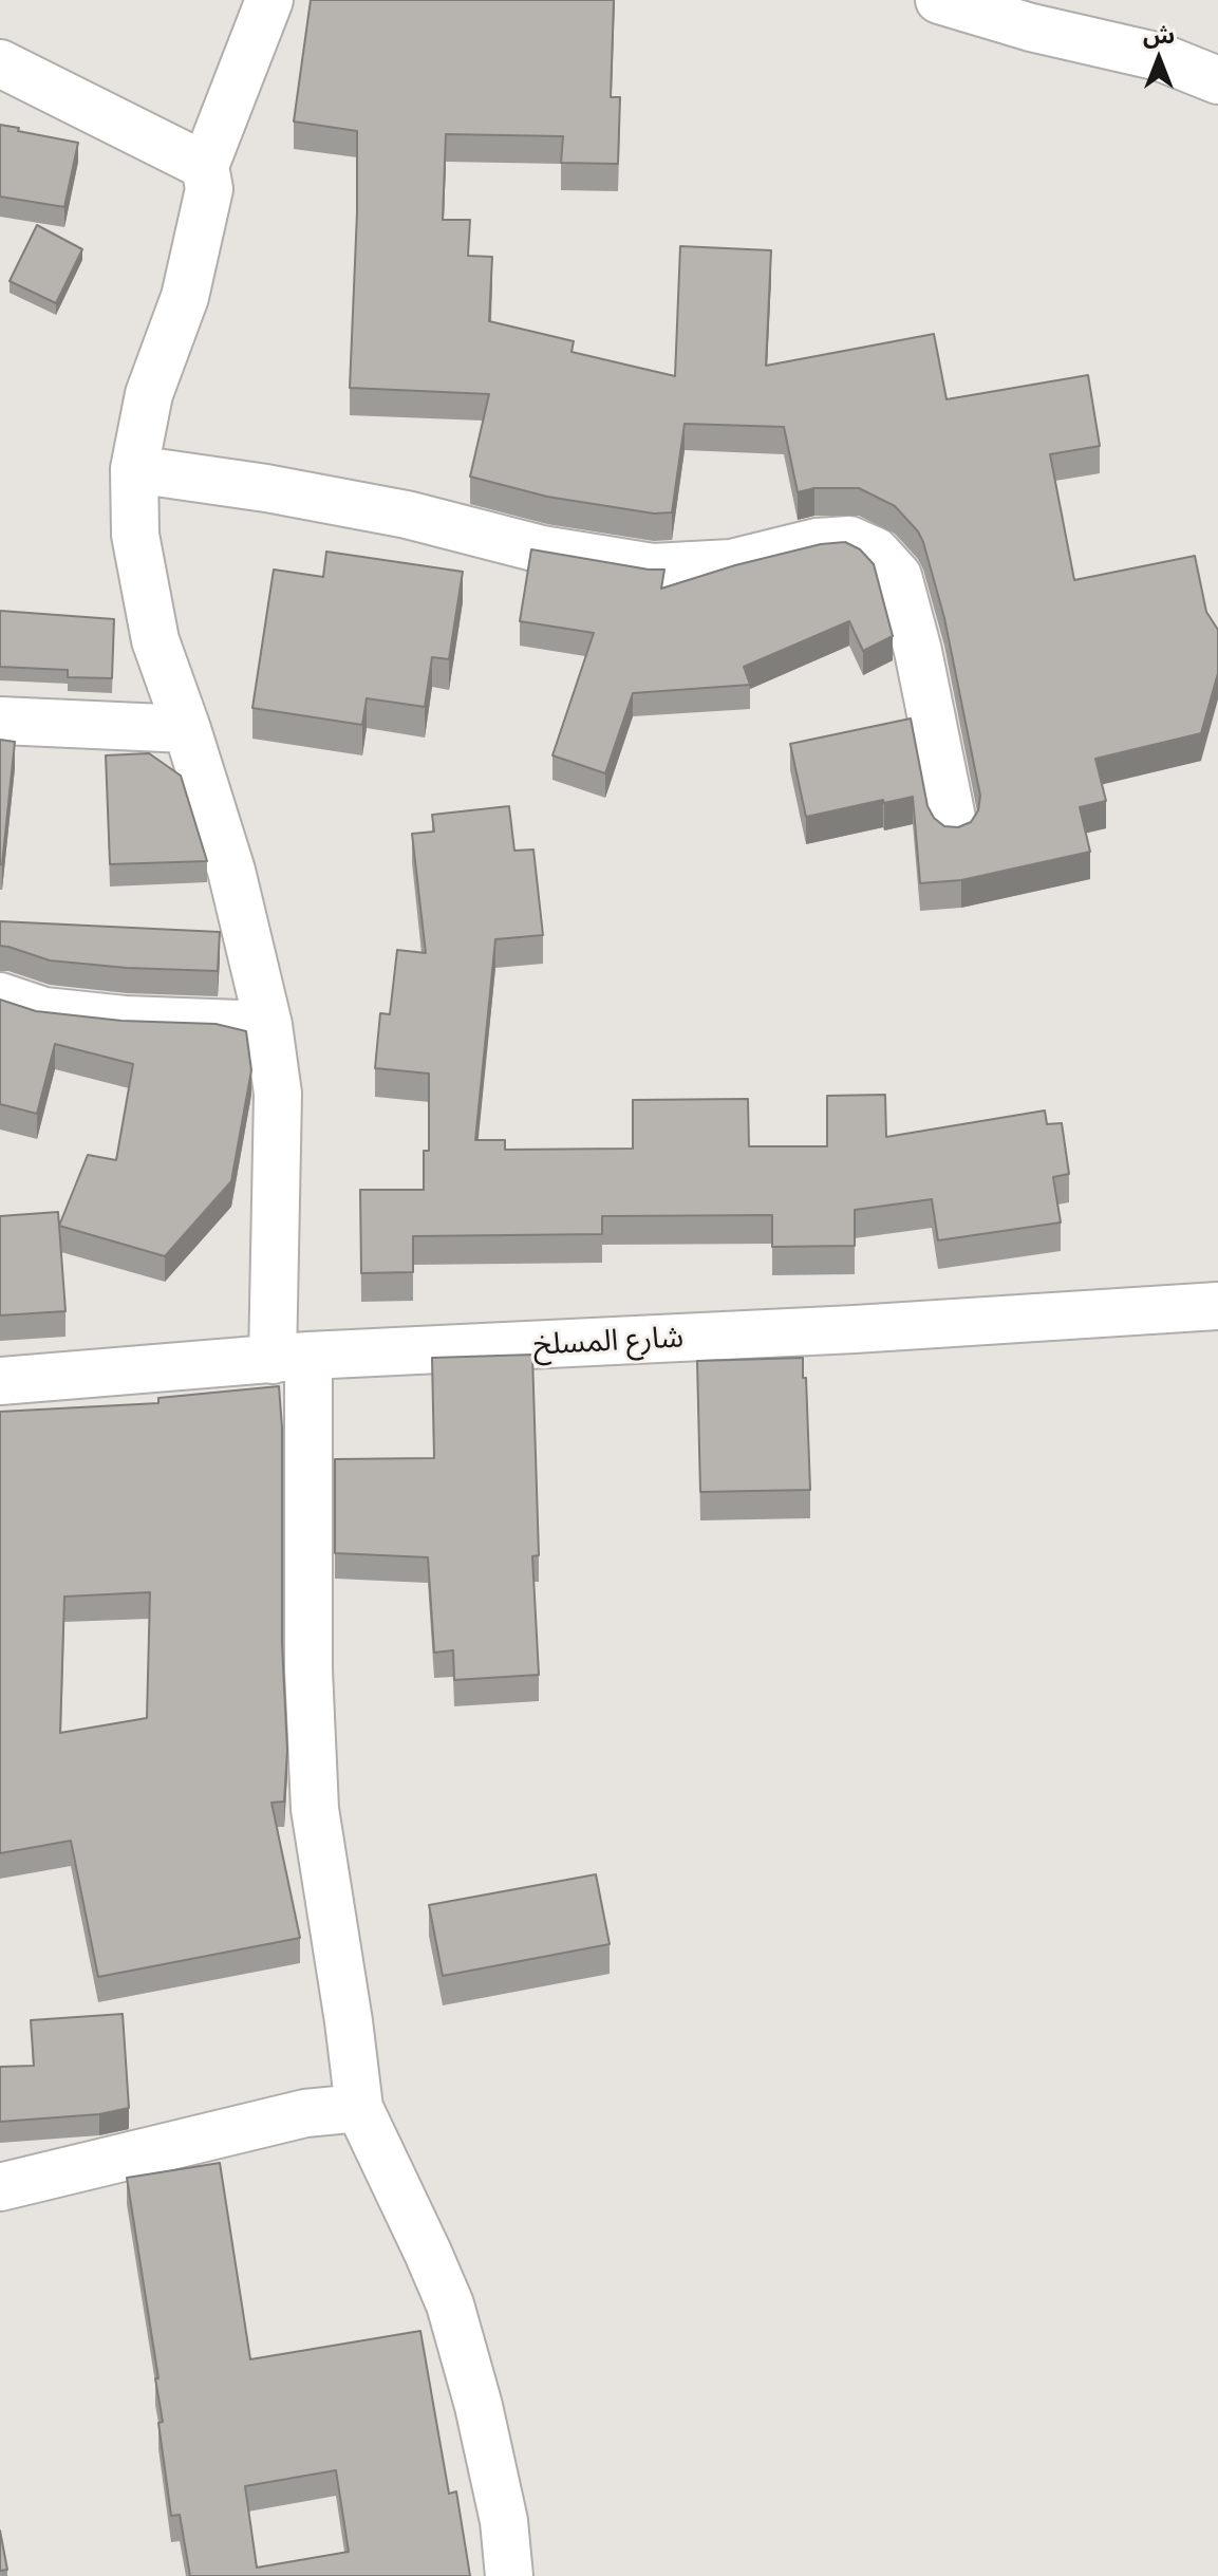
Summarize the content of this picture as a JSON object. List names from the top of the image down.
{
  "streets": {
    "street": ["شارع المسلخ"]
  },
  "north": "top"
}
